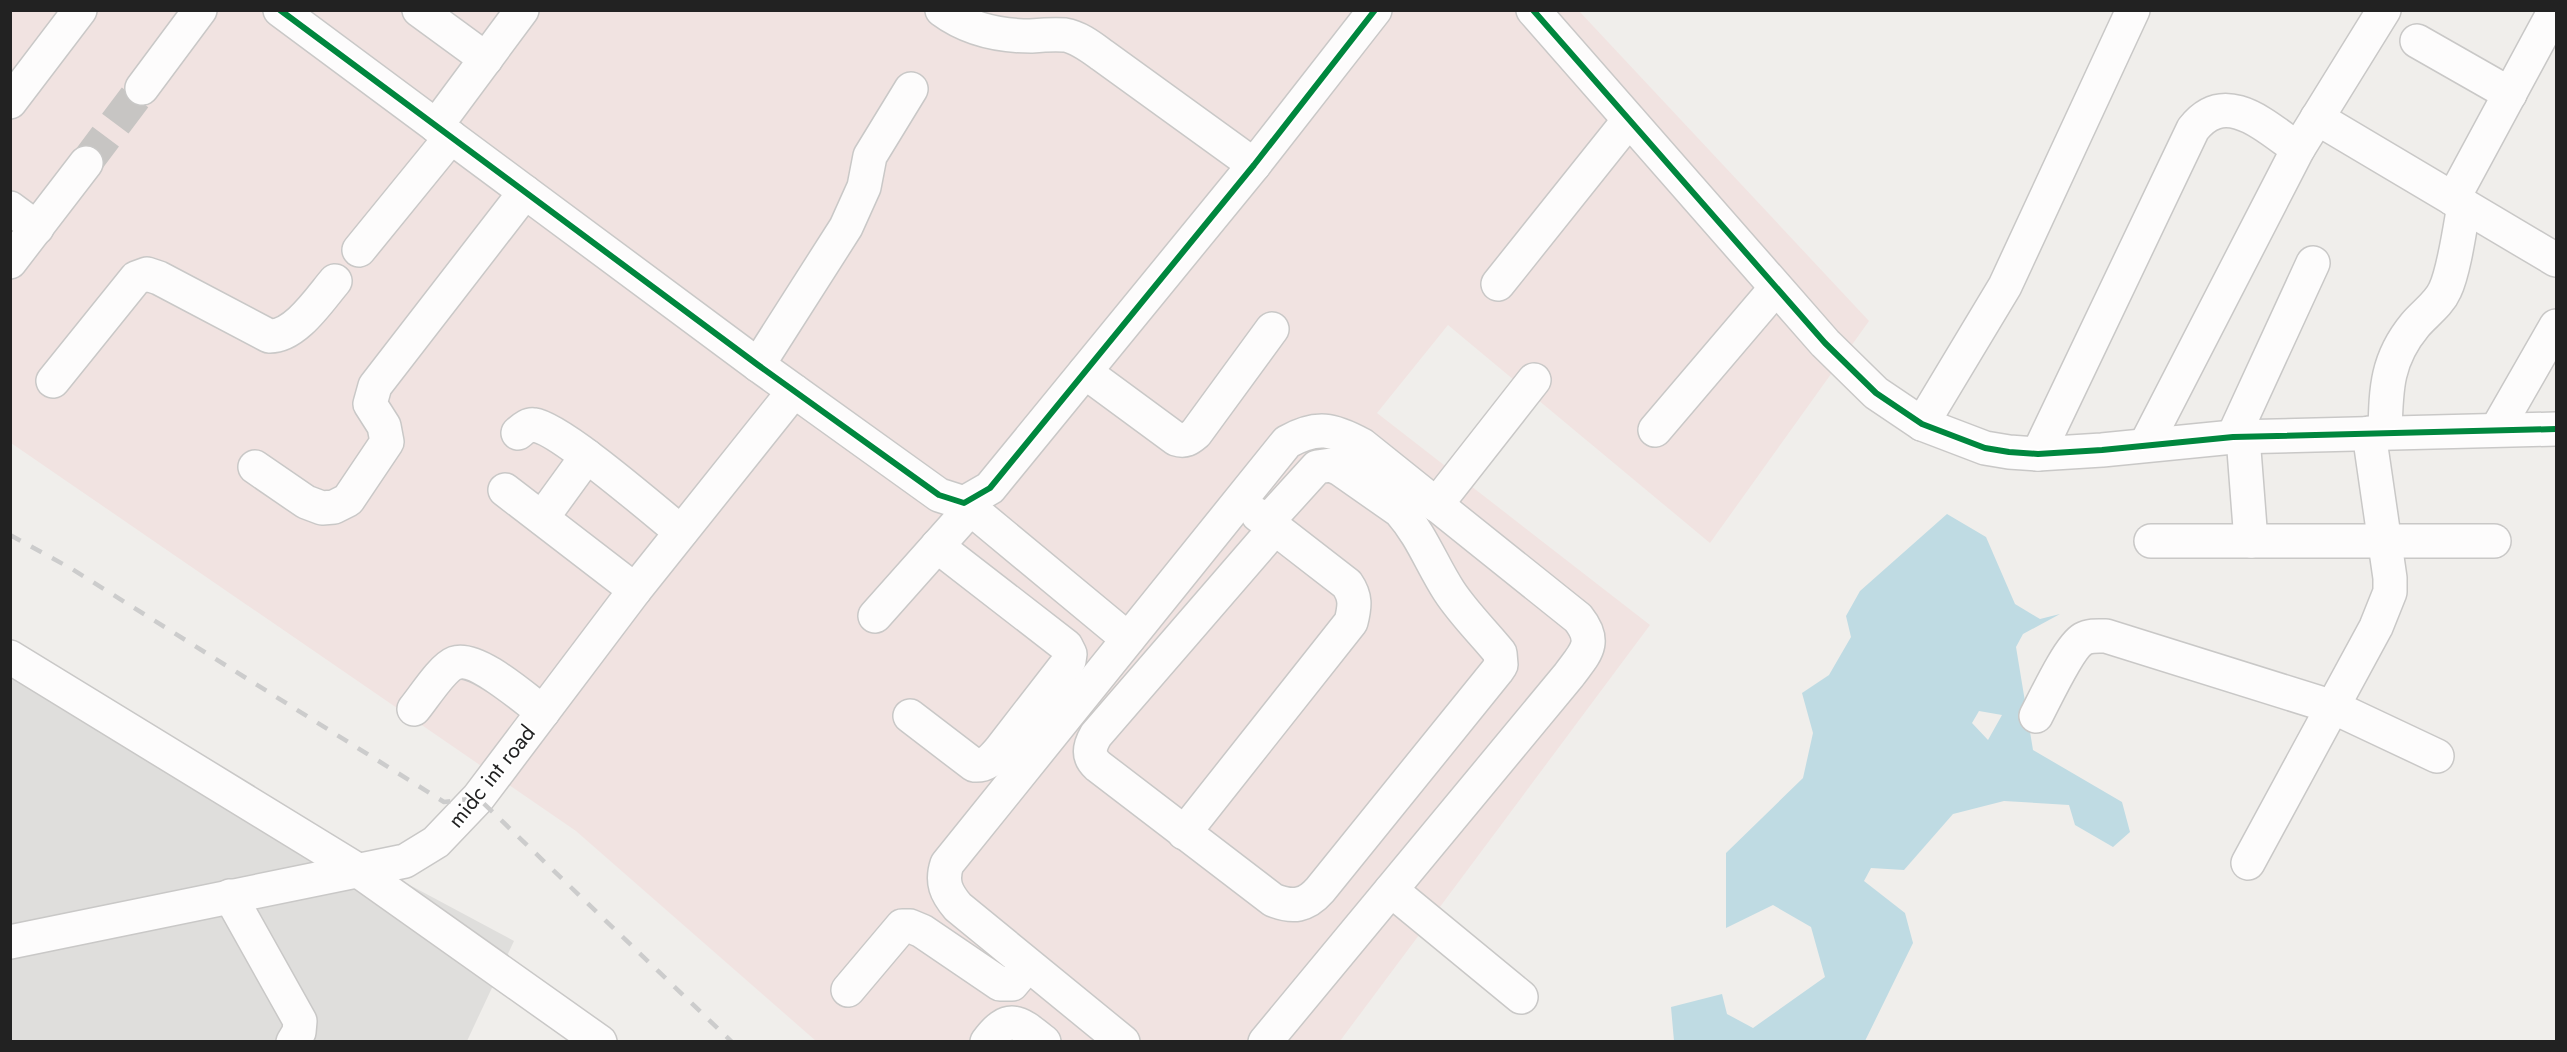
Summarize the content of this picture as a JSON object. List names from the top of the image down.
{
  "streets": {
    "street": ["midc int road"]
  }
}
